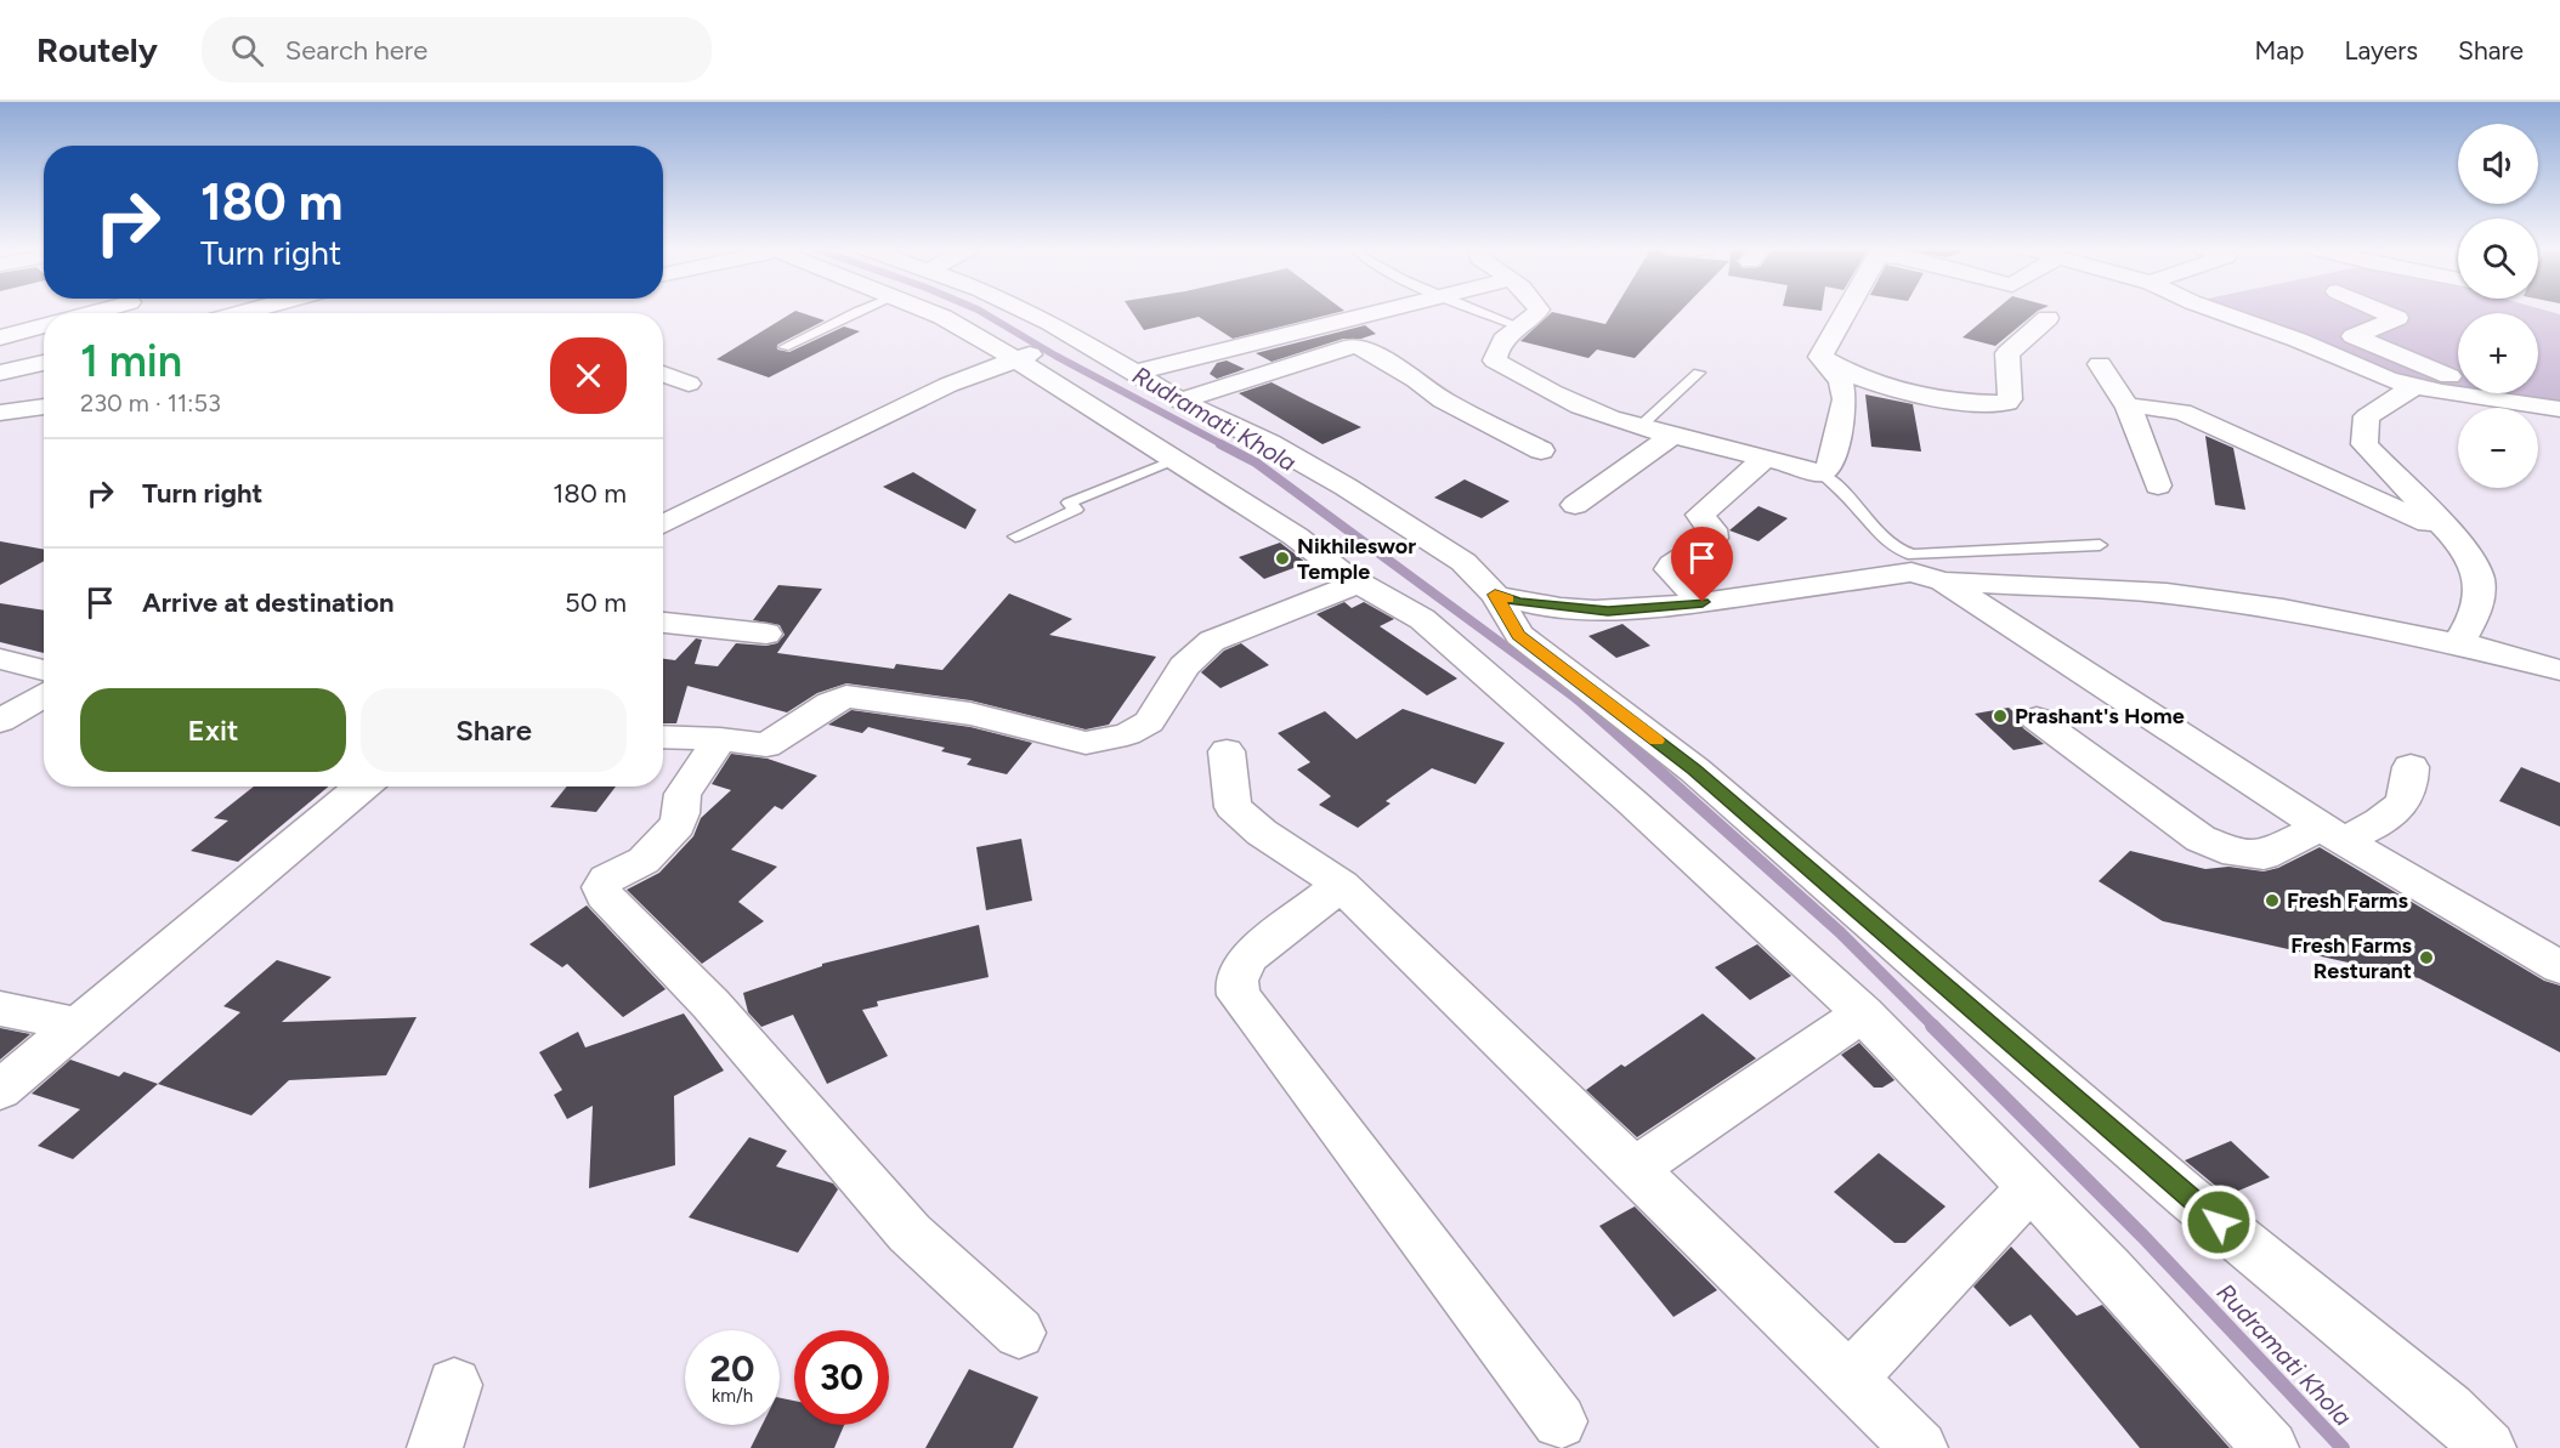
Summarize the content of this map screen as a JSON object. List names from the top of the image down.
{
  "water": ["Rudramati Khola"],
  "places": [
    "Nikhileswor Temple",
    "Prashant's Home",
    "Fresh Farms",
    "Fresh Farms Resturant"
  ],
  "page": {
    "header": "Routely",
    "search": "Search here",
    "nav": ["Map", "Layers", "Share"],
    "map_buttons": ["+", "−"],
    "turn": ["180 m", "Turn right"],
    "heading": ["1 min", "230 m · 11:53"],
    "list": [
      {
        "name": "Turn right",
        "value": "180 m"
      },
      {
        "name": "Arrive at destination",
        "value": "50 m"
      }
    ],
    "buttons": ["Exit", "Share"],
    "speed": "20 km/h",
    "limit": "30"
  }
}
